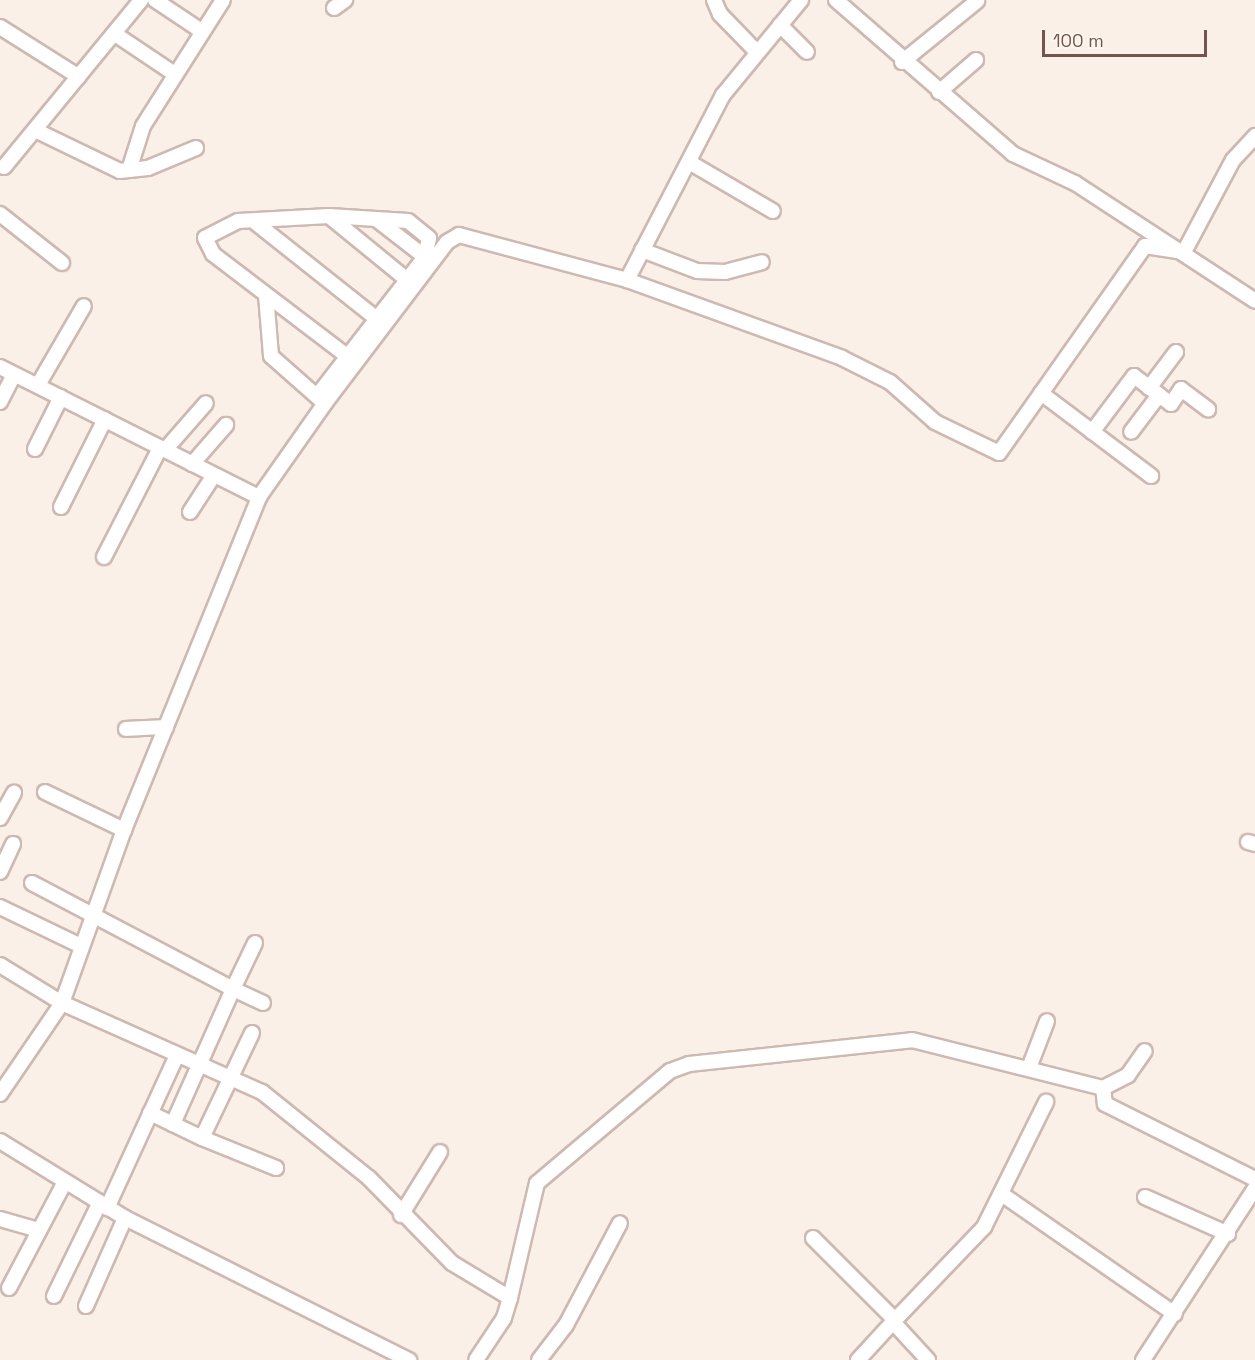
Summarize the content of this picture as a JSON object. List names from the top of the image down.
{
  "scale_bar": "100 m"
}
